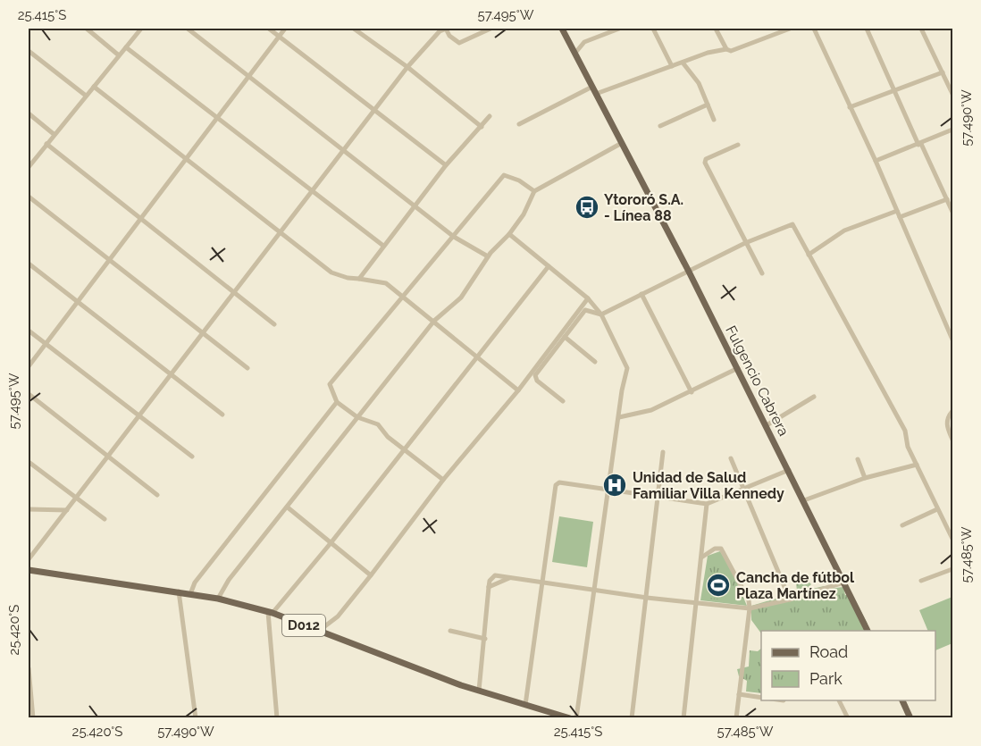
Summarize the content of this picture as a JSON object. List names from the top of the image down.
{
  "streets": {
    "main road": ["Fulgencio Cabrera", "D012"]
  },
  "places": {
    "bus stop": ["Ytororó S.A. - Línea 88"],
    "hospital": ["Unidad de Salud Familiar Villa Kennedy"],
    "sports": ["Cancha de fútbol Plaza Martínez"]
  },
  "legend": ["Road", "Park"],
  "coordinates": [
    "25.415°S",
    "57.495°W",
    "57.490°W",
    "57.485°W",
    "25.420°S"
  ]
}
